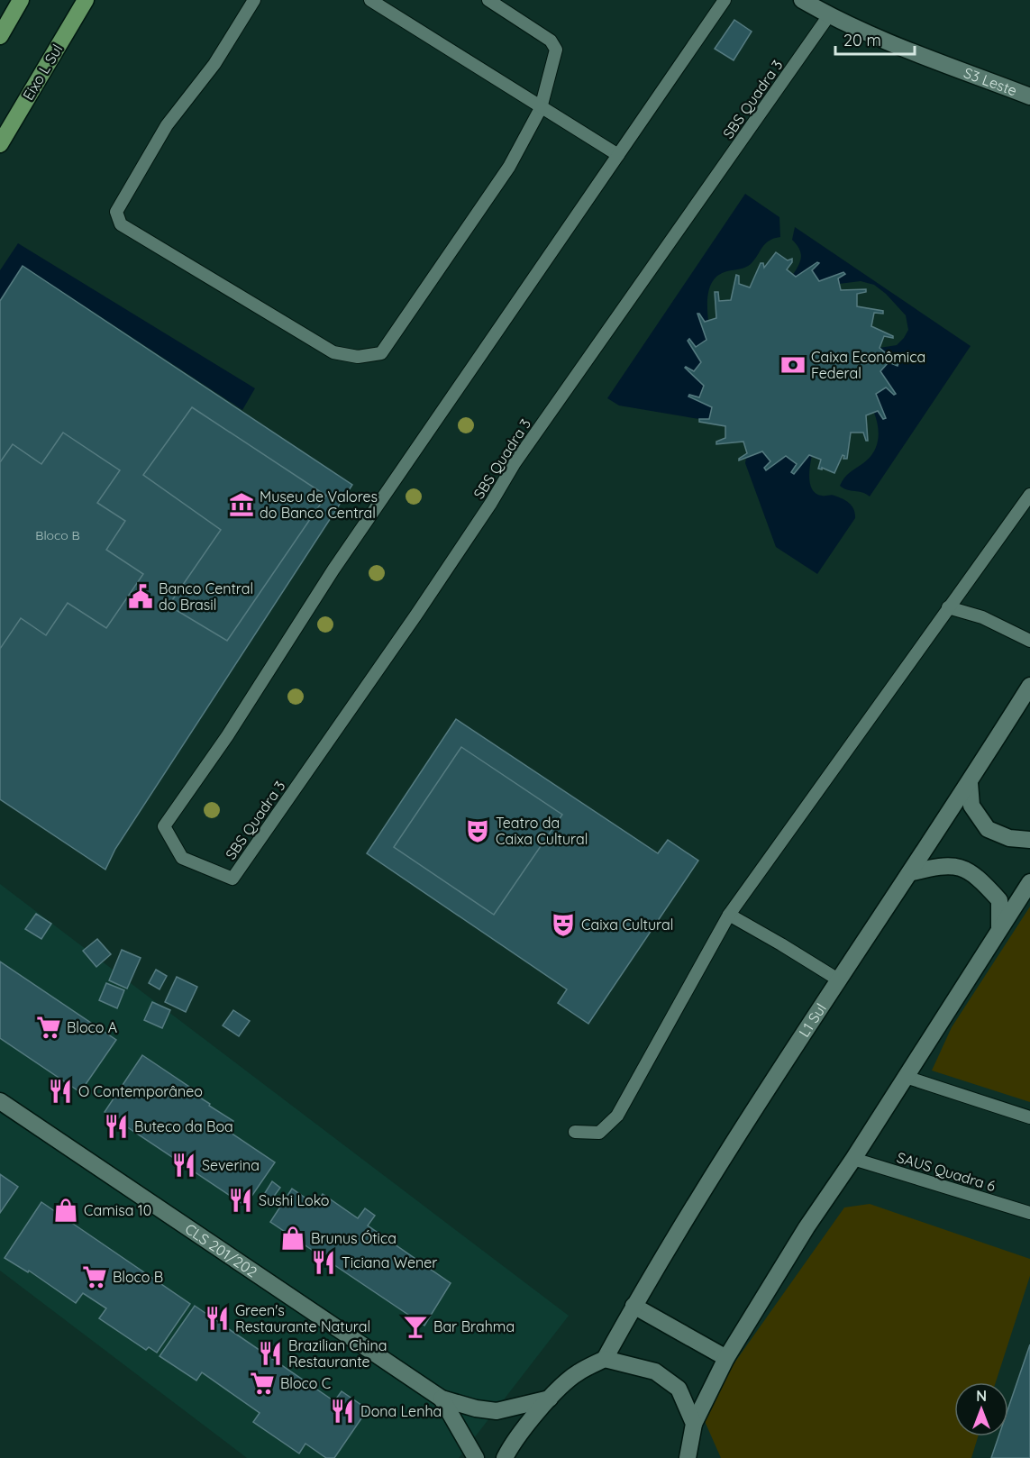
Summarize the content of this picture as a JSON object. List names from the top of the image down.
{
  "streets": {
    "main road": ["Eixo L Sul"],
    "street": ["S3 Leste", "L1 Sul", "CLS 201/202"],
    "lane": ["SBS Quadra 3", "SAUS Quadra 6"]
  },
  "crossings": [
    ["S3 Leste", "SBS Quadra 3"]
  ],
  "places": {
    "bank": ["Caixa Econômica Federal"],
    "museum": ["Museu de Valores do Banco Central"],
    "public building": ["Banco Central do Brasil"],
    "theatre": ["Teatro da Caixa Cultural", "Caixa Cultural"],
    "supermarket": ["Bloco A", "Bloco B", "Bloco C"],
    "restaurant": [
      "O Contemporâneo",
      "Buteco da Boa",
      "Severina",
      "Sushi Loko",
      "Ticiana Wener",
      "Green's Restaurante Natural",
      "Brazilian China Restaurante",
      "Dona Lenha"
    ],
    "shop": ["Camisa 10", "Brunus Ótica"],
    "bar": ["Bar Brahma"]
  },
  "house_numbers": ["Bloco B"],
  "scale_bar": "20 m",
  "north": "top"
}
